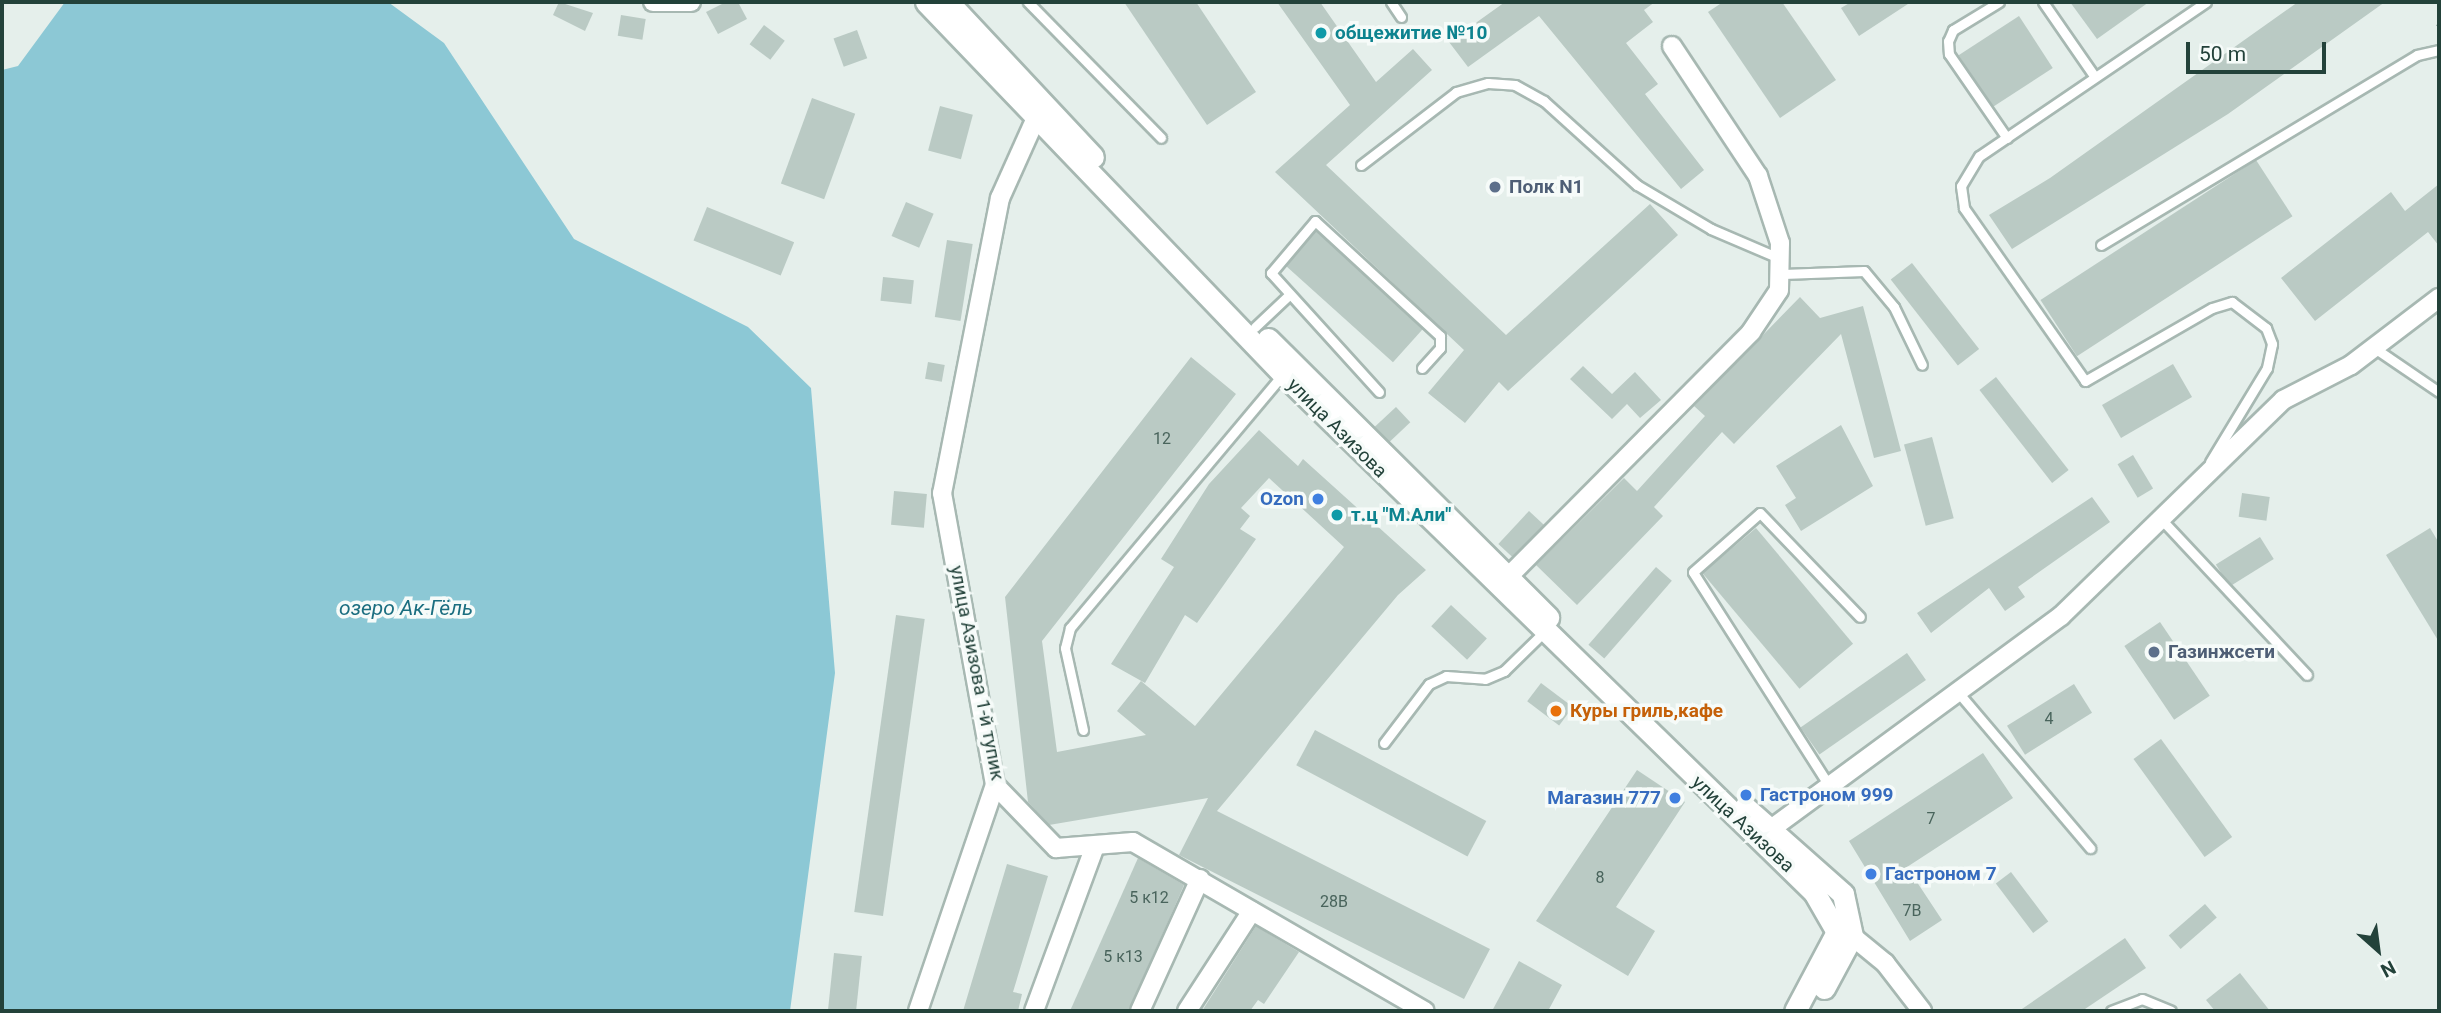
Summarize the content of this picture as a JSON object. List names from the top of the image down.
{
  "streets": {
    "main road": ["улица Азизова"],
    "street": ["улица Азизова 1-й тупик"]
  },
  "crossings": [
    ["улица Азизова", "улица Азизова 1-й тупик"]
  ],
  "water": ["озеро Ак-Гёль"],
  "places": [
    "общежитие №10",
    "Полк N1",
    "Ozon",
    "т.ц \"М.Али\"",
    "Газинжсети",
    "Куры гриль,кафе",
    "Гастроном 999",
    "Магазин 777",
    "Гастроном 7"
  ],
  "house_numbers": [
    "12",
    "4",
    "7",
    "8",
    "5 к12",
    "28В",
    "7В",
    "5 к13"
  ],
  "scale_bar": "50 m",
  "north": "bottom right"
}
